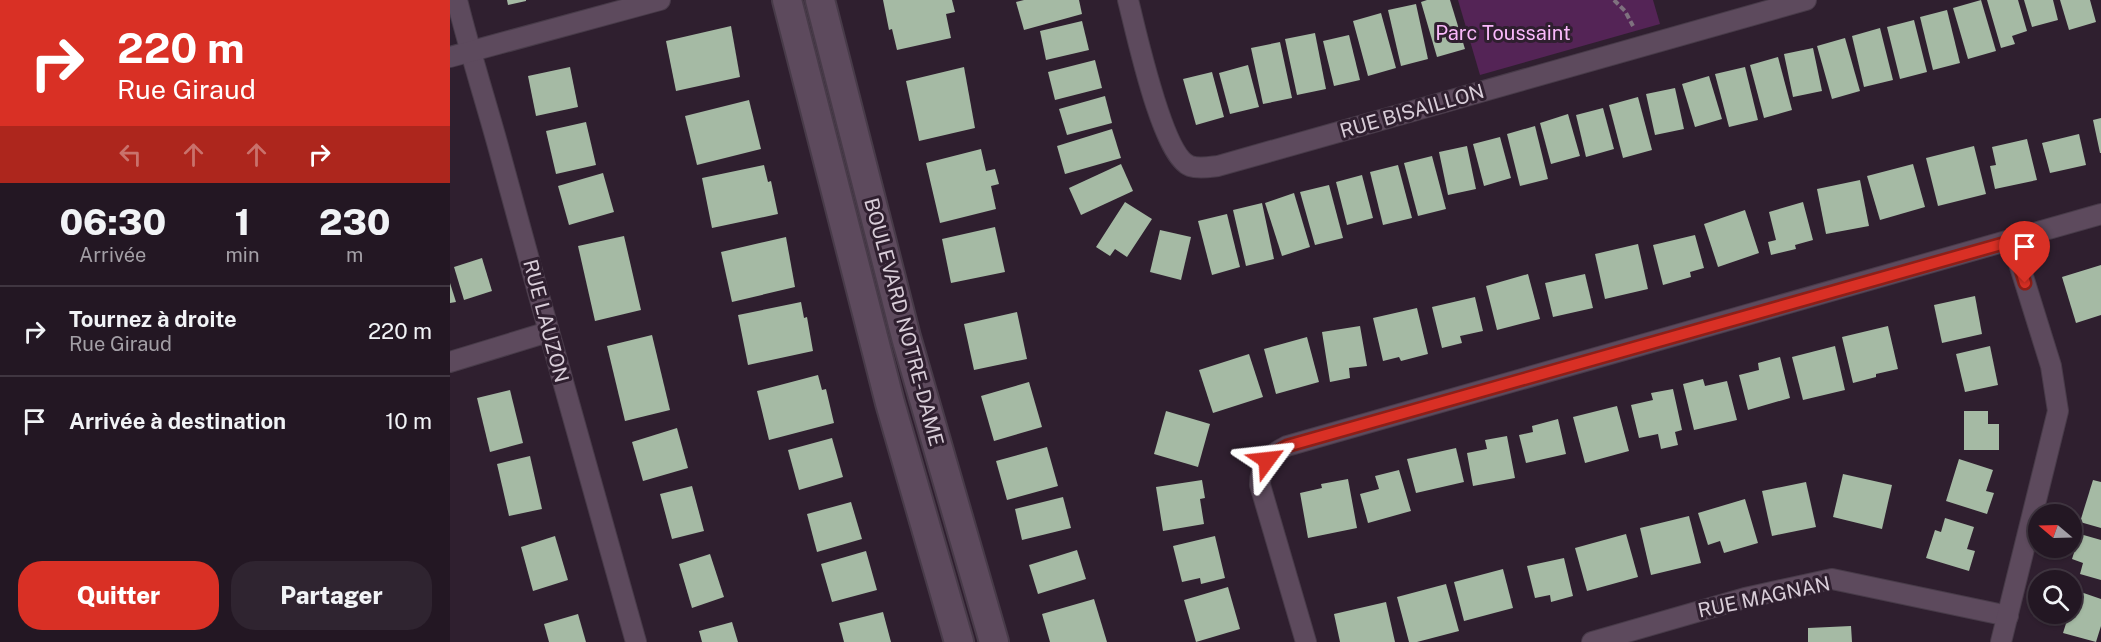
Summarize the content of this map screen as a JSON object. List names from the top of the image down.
{
  "streets": {
    "street": [
      "RUE BISAILLON",
      "RUE LAUZON",
      "BOULEVARD NOTRE-DAME",
      "RUE MAGNAN"
    ]
  },
  "parks": ["Parc Toussaint"],
  "north": "left",
  "page": {
    "turn": ["220 m", "Rue Giraud"],
    "eta": [
      "06:30",
      "Arrivée",
      "1",
      "min",
      "230",
      "m"
    ],
    "list": [
      {
        "name": "Tournez à droite",
        "note": "Rue Giraud",
        "value": "220 m"
      },
      {
        "name": "Arrivée à destination",
        "value": "10 m"
      }
    ],
    "buttons": ["Quitter", "Partager"]
  }
}
